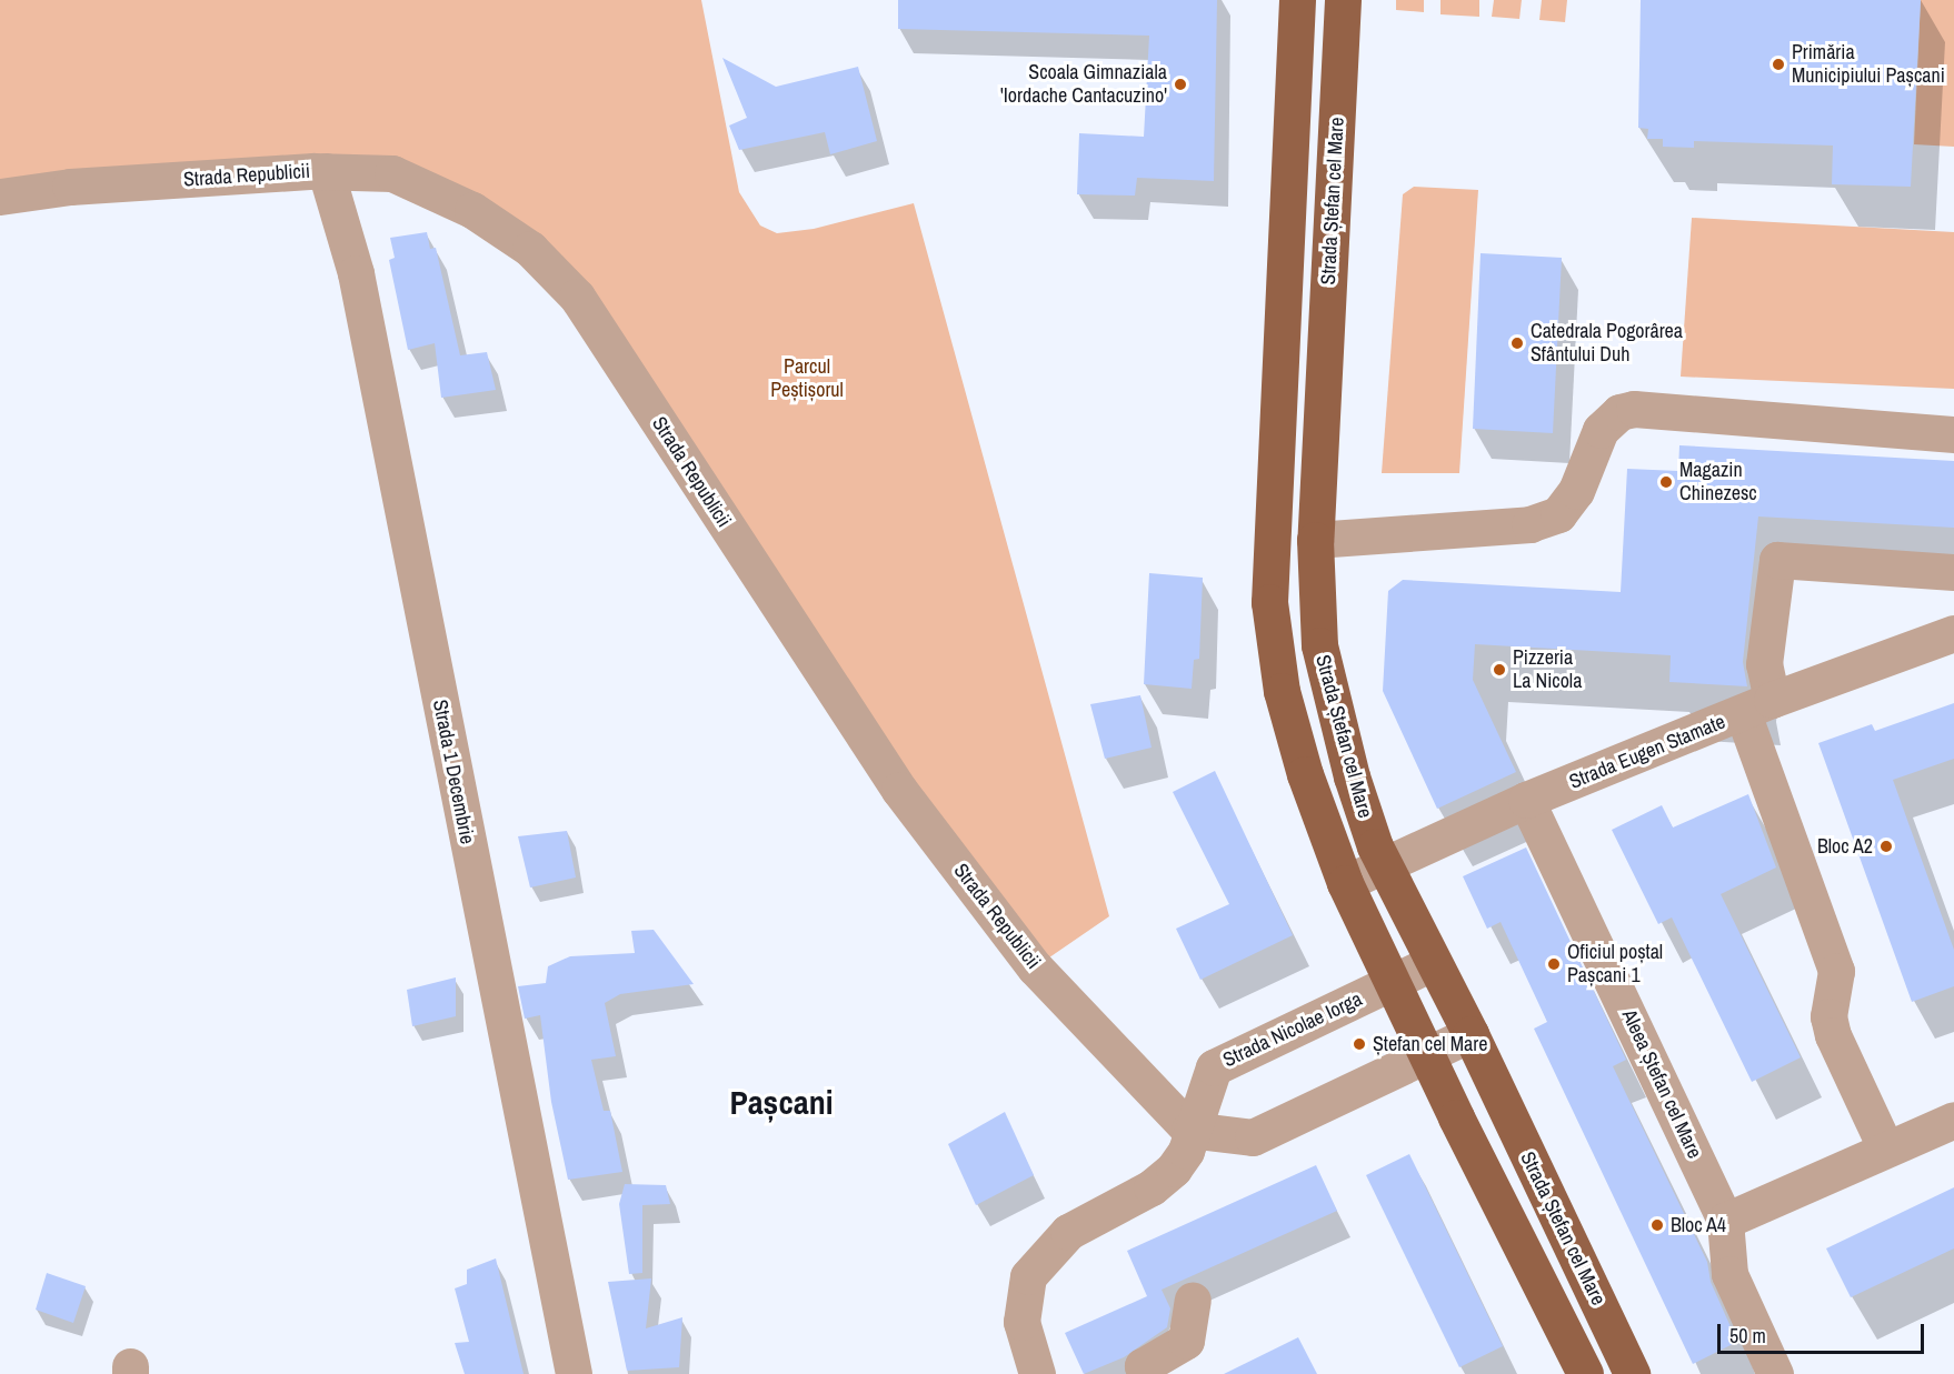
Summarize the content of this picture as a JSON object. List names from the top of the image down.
{
  "streets": {
    "main road": ["Strada Ștefan cel Mare"],
    "street": [
      "Strada Republicii",
      "Strada Eugen Stamate",
      "Strada 1 Decembrie",
      "Strada Nicolae Iorga",
      "Aleea Ștefan cel Mare"
    ]
  },
  "crossings": [
    ["Strada Republicii", "Strada 1 Decembrie"],
    ["Strada Republicii", "Strada Nicolae Iorga"],
    ["Strada Ștefan cel Mare", "Strada Eugen Stamate"],
    ["Strada Ștefan cel Mare", "Strada Nicolae Iorga"],
    ["Strada Eugen Stamate", "Aleea Ștefan cel Mare"]
  ],
  "districts": ["Pașcani"],
  "parks": ["Parcul Peștișorul"],
  "places": [
    "Primăria Municipiului Pașcani",
    "Scoala Gimnaziala 'Iordache Cantacuzino'",
    "Catedrala Pogorârea Sfântului Duh",
    "Magazin Chinezesc",
    "Pizzeria La Nicola",
    "Bloc A2",
    "Oficiul poștal Pașcani 1",
    "Ștefan cel Mare",
    "Bloc A4"
  ],
  "scale_bar": "50 m"
}
